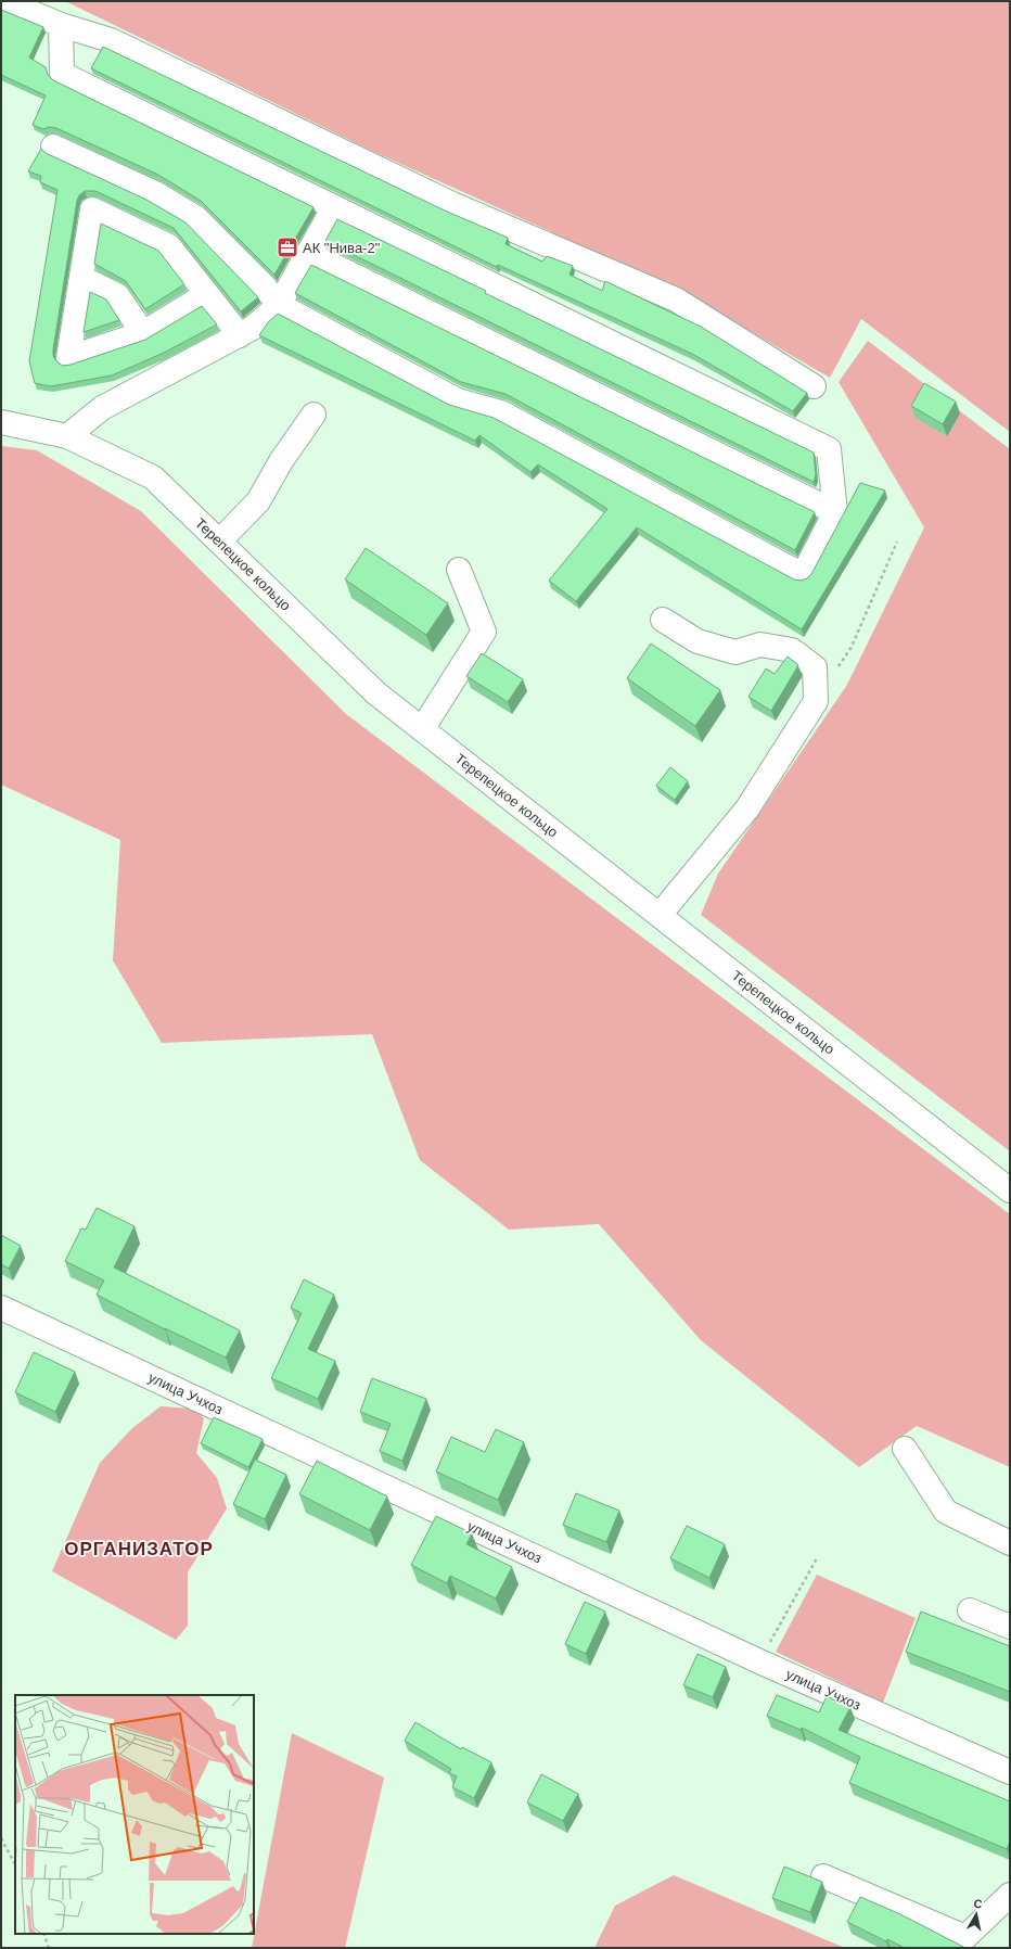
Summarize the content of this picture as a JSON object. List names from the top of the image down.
{
  "streets": {
    "street": ["Терепецкое кольцо", "улица Учхоз"]
  },
  "districts": ["ОРГАНИЗАТОР"],
  "places": {
    "office": ["АК \"Нива-2\""]
  },
  "north": "top"
}
